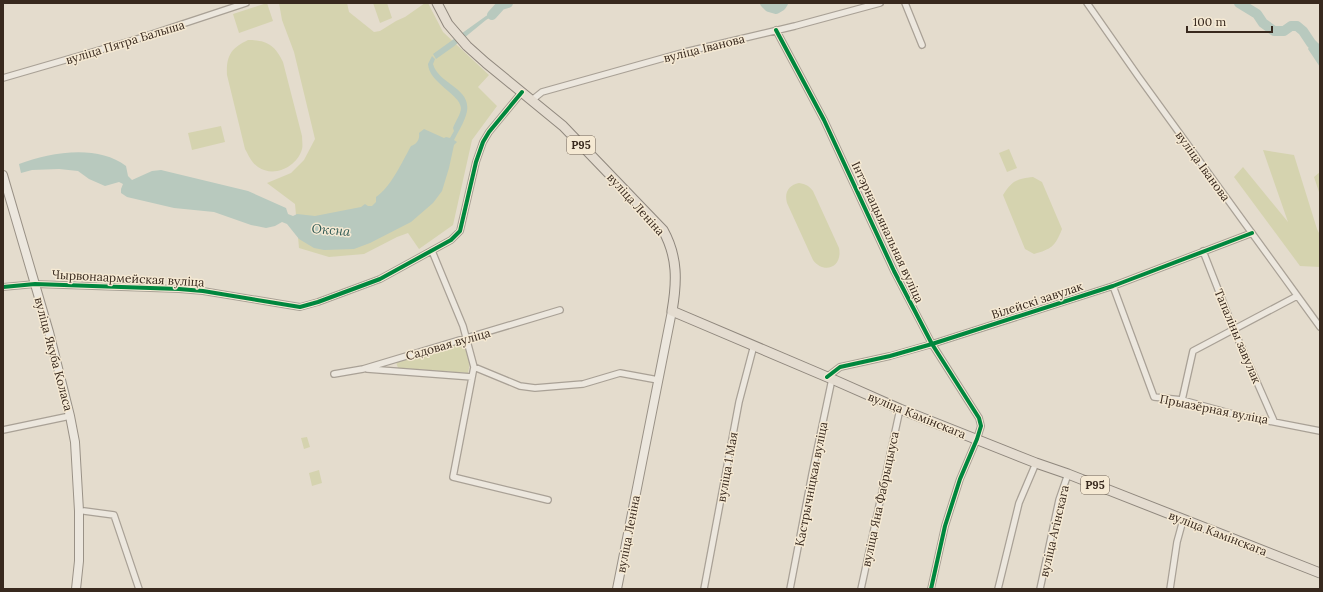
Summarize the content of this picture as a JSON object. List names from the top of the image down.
{
  "streets": {
    "main road": [
      "Р95",
      "вуліца Леніна",
      "вуліца Якуба Коласа",
      "вуліца Камінскага"
    ],
    "street": [
      "вуліца Пятра Балыша",
      "вуліца Іванова",
      "Інтэрнацыянальная вуліца",
      "Чырвонаармейская вуліца",
      "Вілейскі завулак",
      "Тапаліны завулак",
      "Садовая вуліца",
      "Прыазёрная вуліца",
      "вуліца 1 Мая",
      "Кастрычніцкая вуліца",
      "вуліца Яна Фабрыцыуса",
      "вуліца Агінскага"
    ]
  },
  "crossings": [
    ["вуліца Іванова", "вуліца Леніна"],
    ["вуліца Іванова", "Інтэрнацыянальная вуліца"],
    ["вуліца Іванова", "Вілейскі завулак"],
    ["вуліца Леніна", "Чырвонаармейская вуліца"],
    ["вуліца Леніна", "вуліца Камінскага"],
    ["Інтэрнацыянальная вуліца", "Вілейскі завулак"],
    ["Інтэрнацыянальная вуліца", "вуліца Камінскага"],
    ["Чырвонаармейская вуліца", "вуліца Якуба Коласа"],
    ["Вілейскі завулак", "Тапаліны завулак"],
    ["Вілейскі завулак", "Прыазёрная вуліца"],
    ["Вілейскі завулак", "вуліца Камінскага"],
    ["Вілейскі завулак", "Кастрычніцкая вуліца"],
    ["Тапаліны завулак", "Прыазёрная вуліца"],
    ["вуліца Камінскага", "вуліца 1 Мая"],
    ["вуліца Камінскага", "Кастрычніцкая вуліца"],
    ["вуліца Камінскага", "вуліца Яна Фабрыцыуса"],
    ["вуліца Камінскага", "вуліца Агінскага"]
  ],
  "water": ["Оксна"],
  "scale_bar": "100 m"
}
